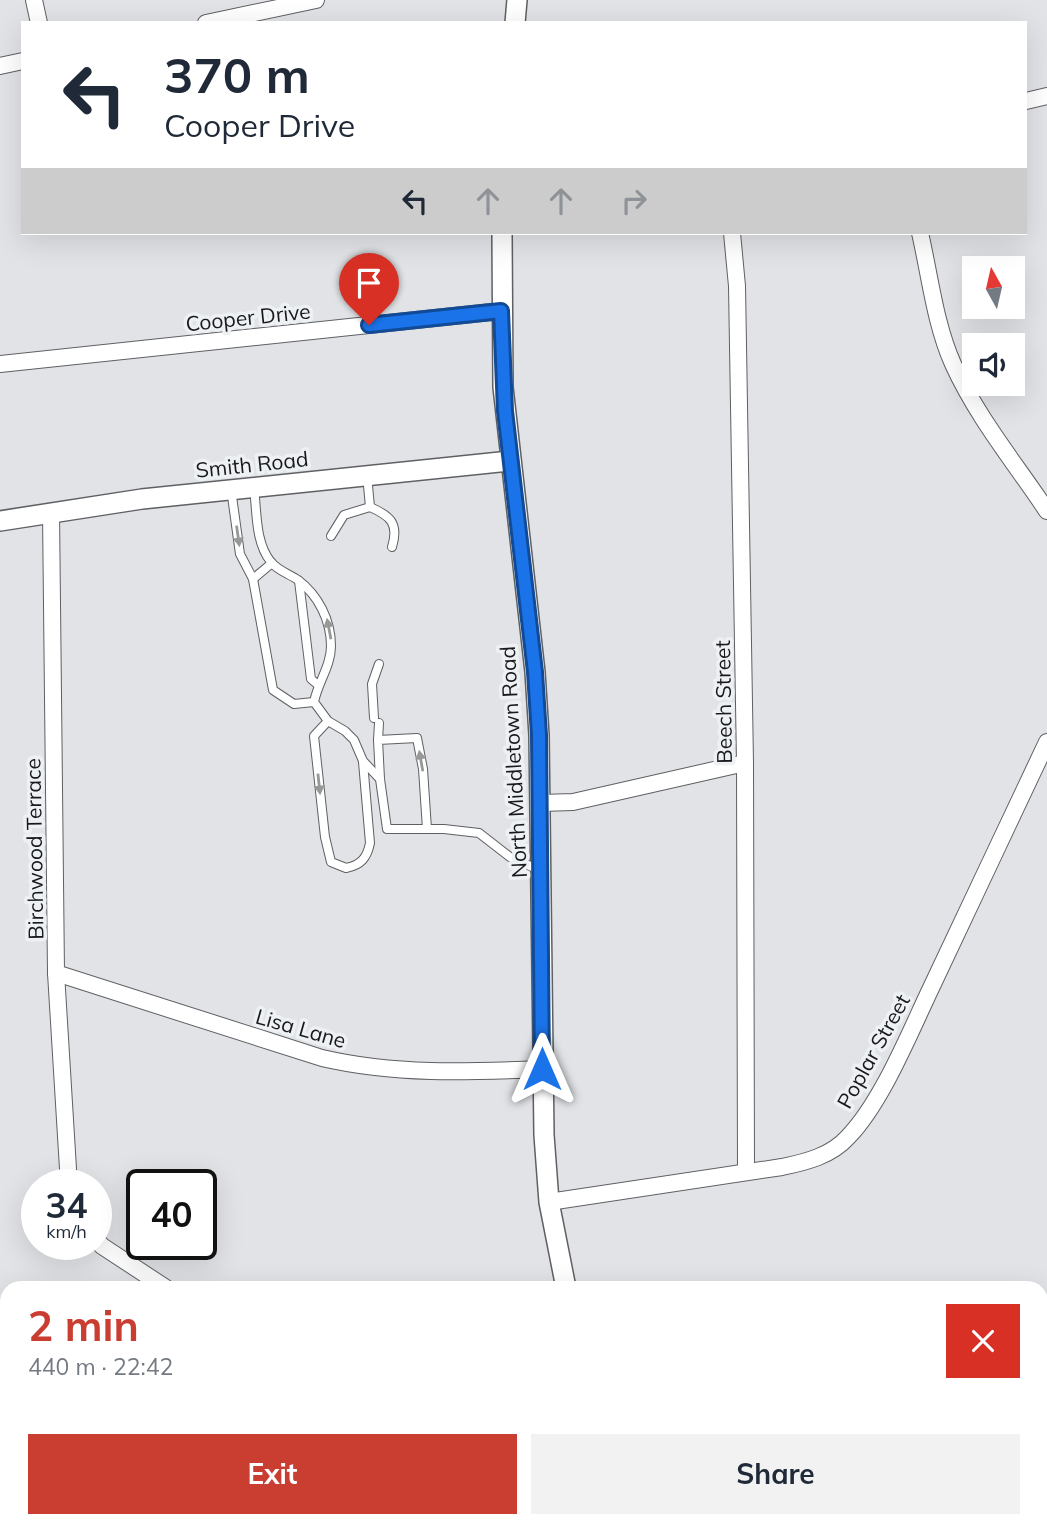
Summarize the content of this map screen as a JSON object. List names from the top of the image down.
{
  "streets": {
    "street": [
      "Cooper Drive",
      "Smith Road",
      "Beech Street",
      "North Middletown Road",
      "Birchwood Terrace",
      "Lisa Lane",
      "Poplar Street"
    ]
  },
  "crossings": [
    ["Cooper Drive", "North Middletown Road"],
    ["Smith Road", "North Middletown Road"],
    ["Smith Road", "Birchwood Terrace"],
    ["Beech Street", "Poplar Street"],
    ["North Middletown Road", "Lisa Lane"],
    ["North Middletown Road", "Poplar Street"],
    ["Birchwood Terrace", "Lisa Lane"]
  ],
  "north": "top",
  "page": {
    "turn": ["370 m", "Cooper Drive"],
    "speed": "34 km/h",
    "limit": "40",
    "heading": ["2 min", "440 m · 22:42"],
    "buttons": ["Exit", "Share"]
  }
}
